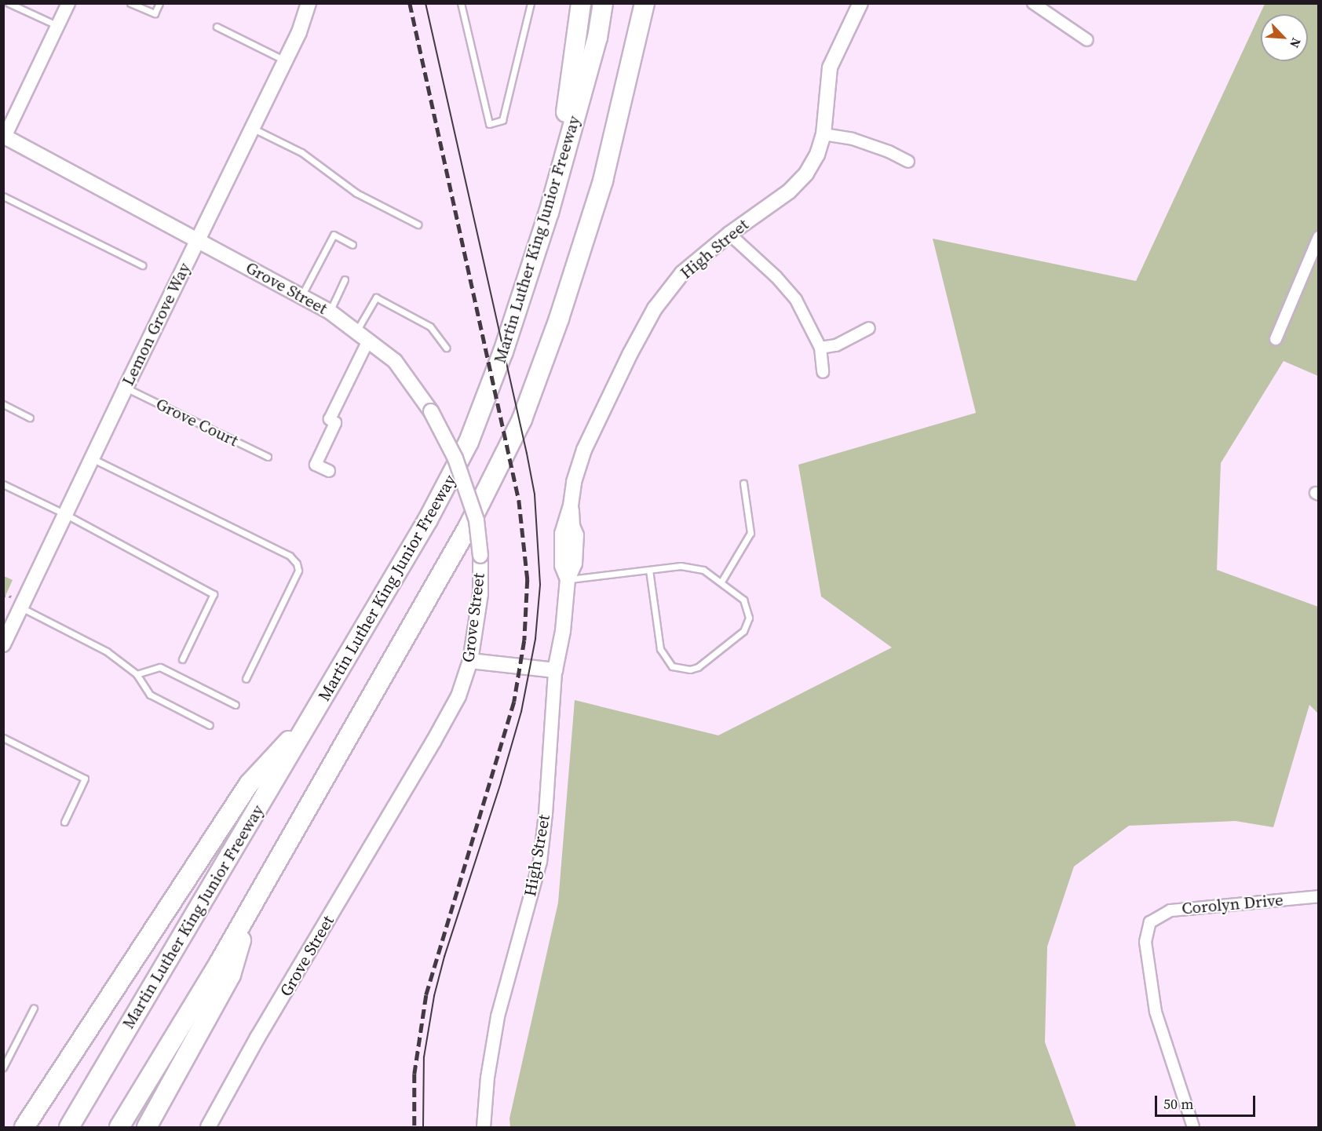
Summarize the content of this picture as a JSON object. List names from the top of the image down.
{
  "streets": {
    "highway": ["Martin Luther King Junior Freeway"],
    "main road": ["High Street", "Grove Street", "Lemon Grove Way"],
    "street": ["Corolyn Drive"],
    "lane": ["Grove Court"]
  },
  "crossings": [
    ["Grove Street", "Lemon Grove Way"],
    ["Lemon Grove Way", "Grove Court"]
  ],
  "scale_bar": "50 m",
  "north": "bottom right"
}
